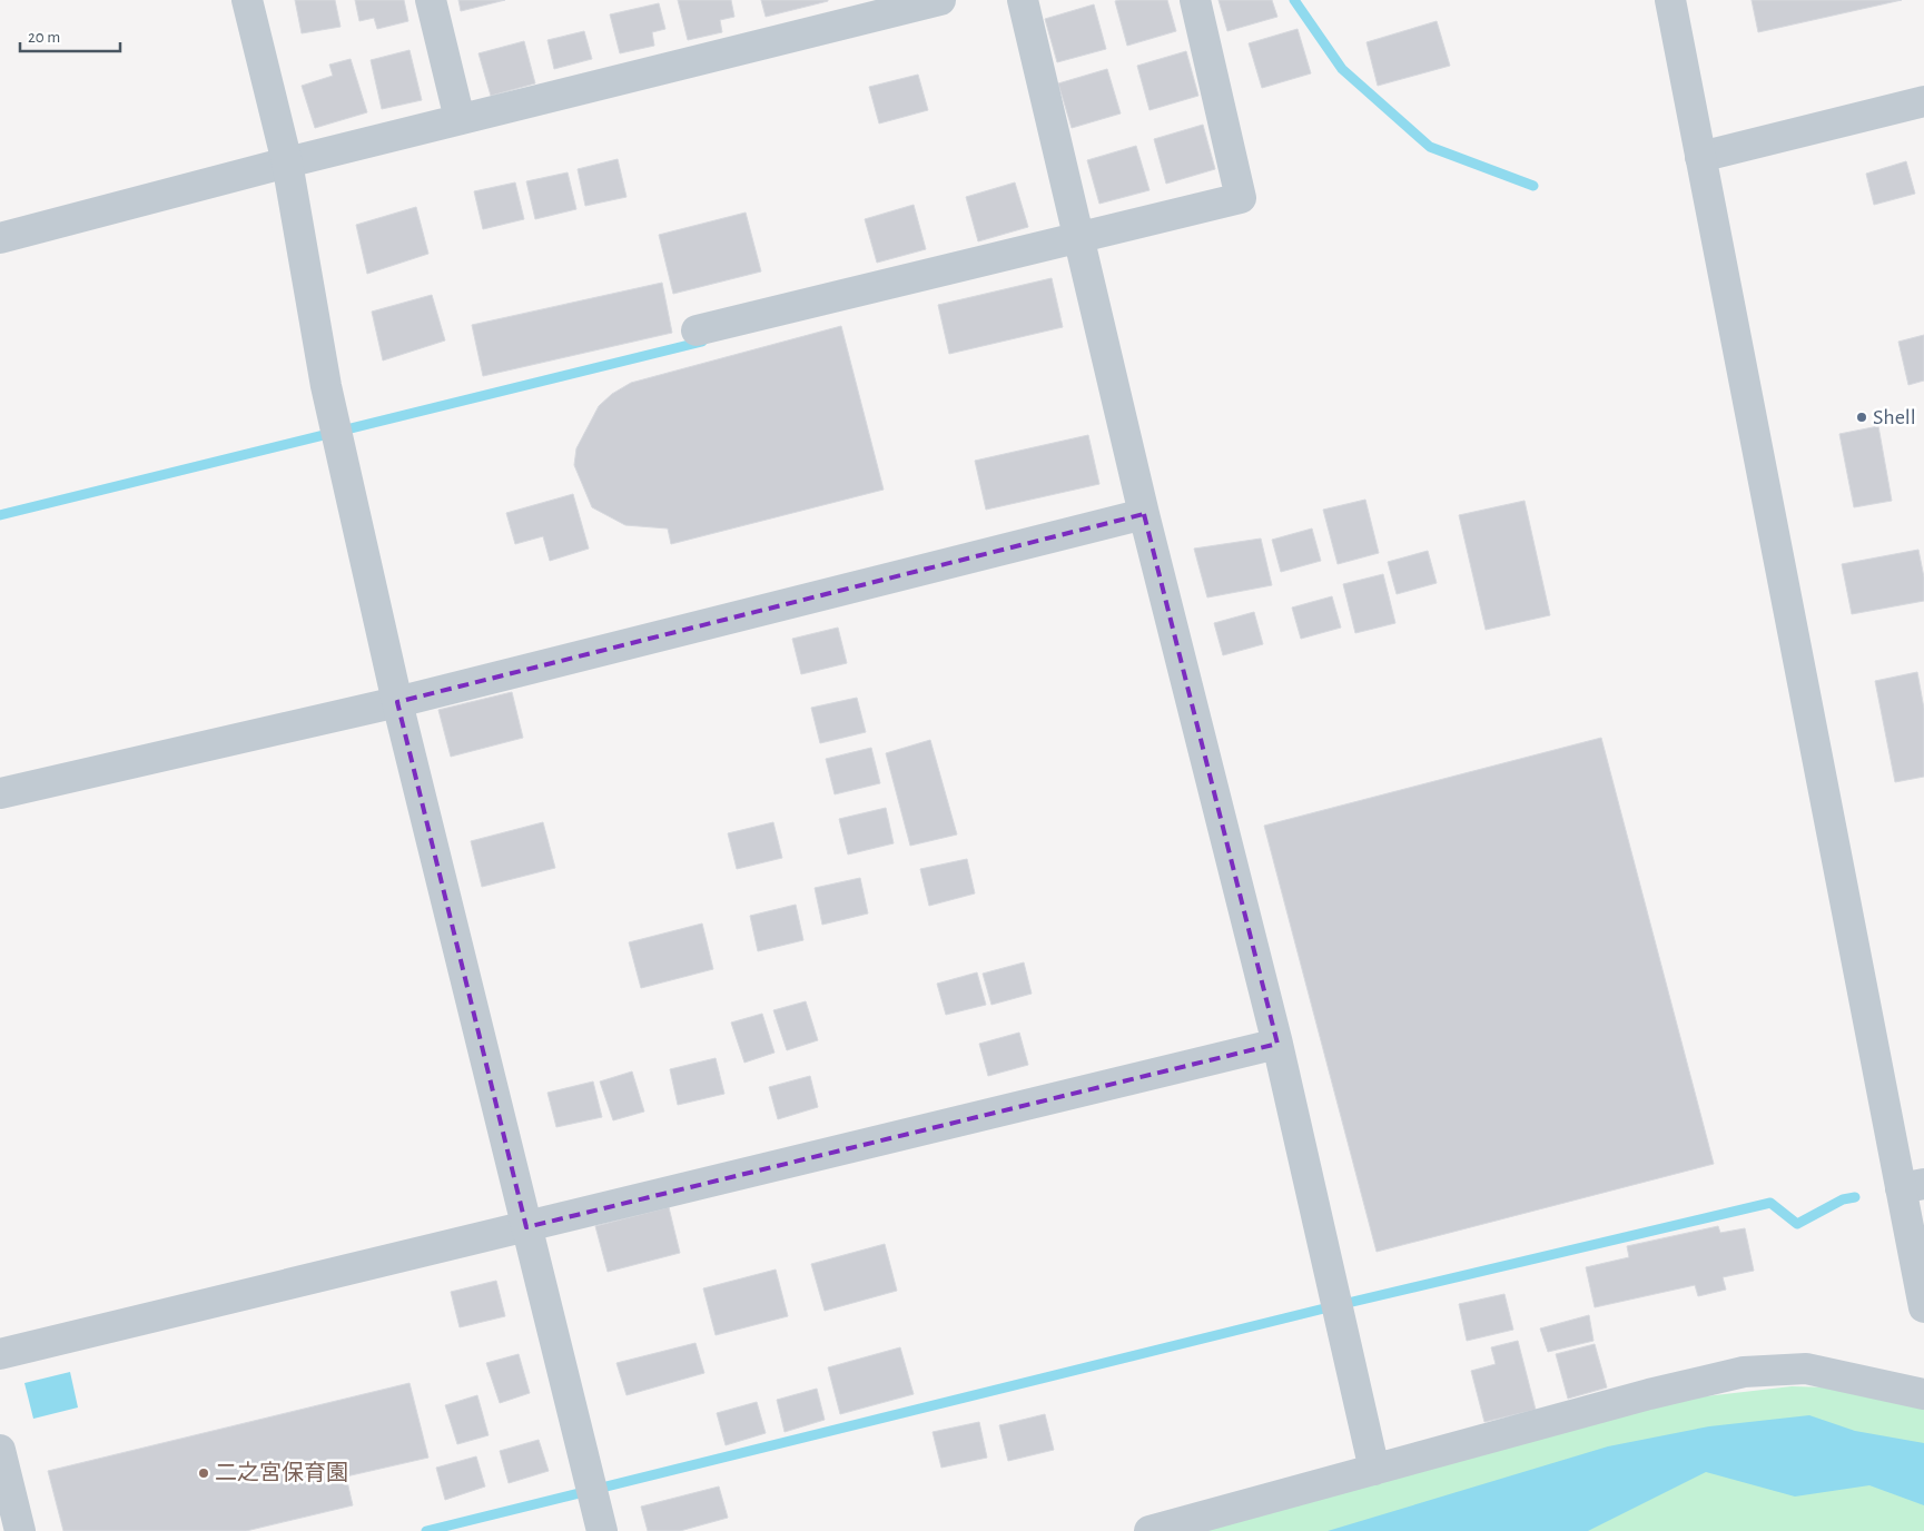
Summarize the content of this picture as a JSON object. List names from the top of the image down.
{
  "places": ["Shell", "二之宮保育園"],
  "scale_bar": "20 m"
}
